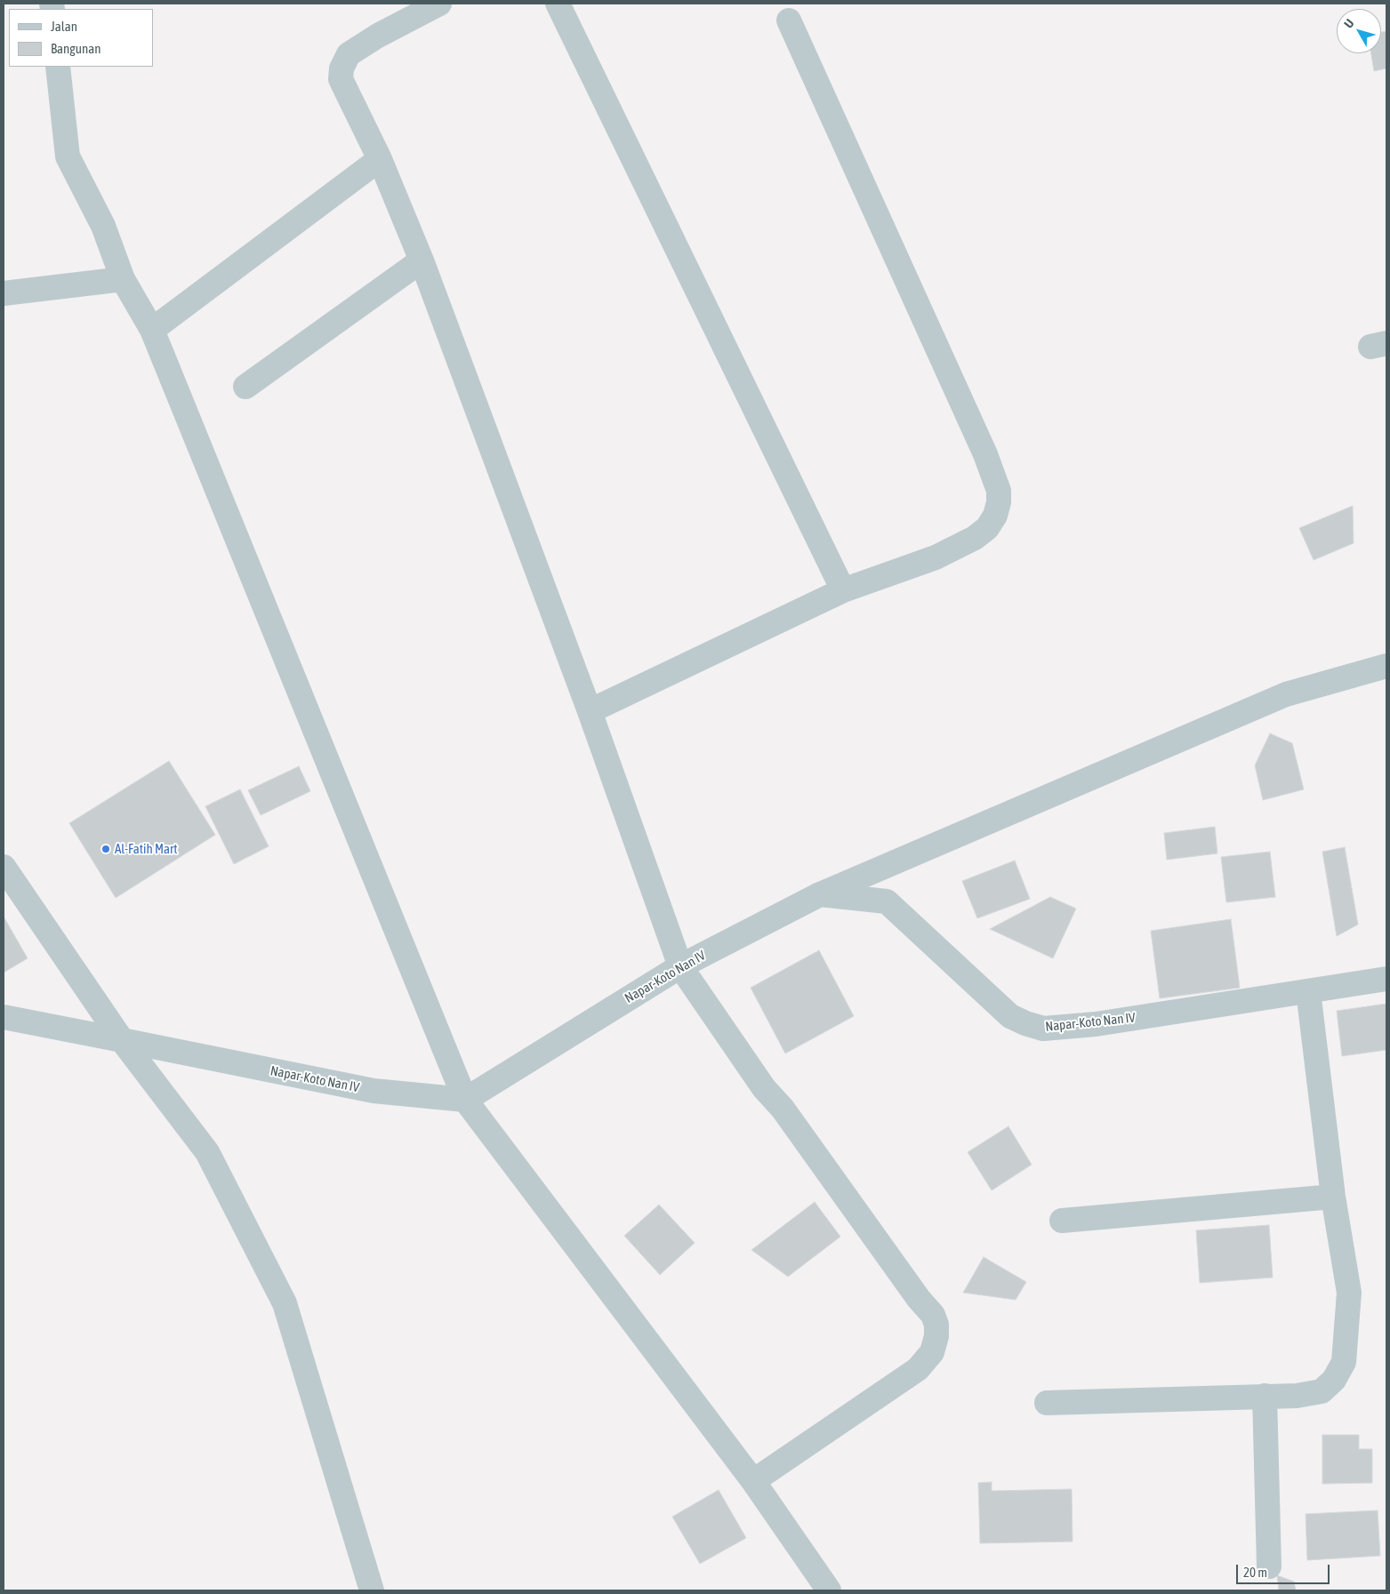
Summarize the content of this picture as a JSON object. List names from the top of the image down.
{
  "streets": {
    "street": ["Napar-Koto Nan IV"]
  },
  "places": ["Al-Fatih Mart"],
  "legend": ["Jalan", "Bangunan"],
  "scale_bar": "20 m",
  "north": "top left"
}
